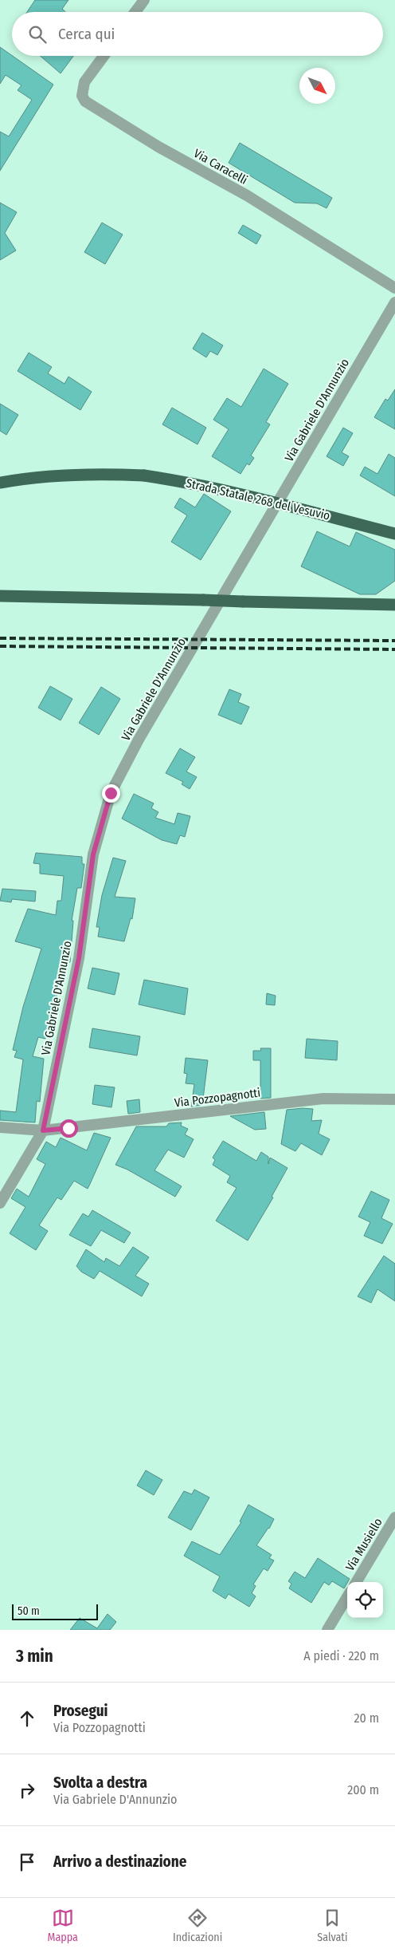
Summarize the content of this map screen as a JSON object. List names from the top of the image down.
{
  "streets": {
    "highway": ["Strada Statale 268 del Vesuvio"],
    "street": [
      "Via Caracelli",
      "Via Gabriele D'Annunzio",
      "Via Pozzopagnotti",
      "Via Musiello"
    ]
  },
  "crossings": [
    ["Via Gabriele D'Annunzio", "Via Pozzopagnotti"]
  ],
  "scale_bar": "50 m",
  "north": "bottom right",
  "page": {
    "search": "Cerca qui",
    "scale": "50 m",
    "heading": ["3 min", "A piedi · 220 m"],
    "list": [
      ["Prosegui", "Via Pozzopagnotti", "20 m"],
      ["Svolta a destra", "Via Gabriele D'Annunzio", "200 m"],
      "Arrivo a destinazione"
    ],
    "nav": ["Mappa", "Indicazioni", "Salvati"]
  }
}
